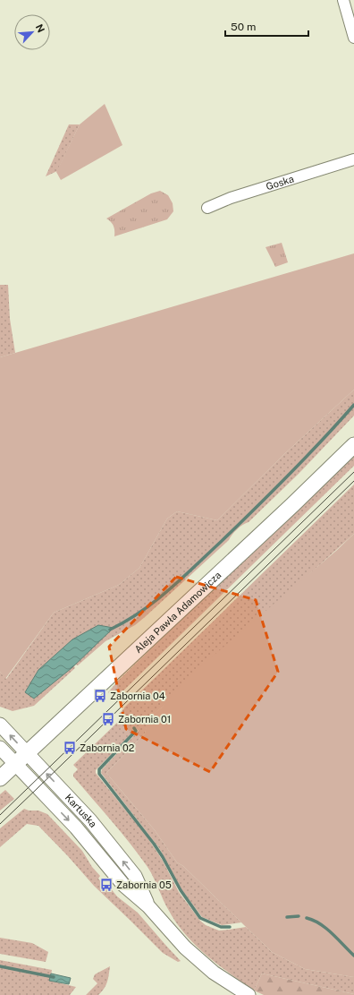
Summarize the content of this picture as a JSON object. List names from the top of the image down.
{
  "streets": {
    "main road": ["Aleja Pawła Adamowicza"],
    "street": ["Goska", "Kartuska"]
  },
  "crossings": [
    ["Aleja Pawła Adamowicza", "Kartuska"]
  ],
  "places": {
    "bus stop": [
      "Zabornia 04",
      "Zabornia 01",
      "Zabornia 02",
      "Zabornia 05"
    ]
  },
  "scale_bar": "50 m",
  "north": "top right"
}
